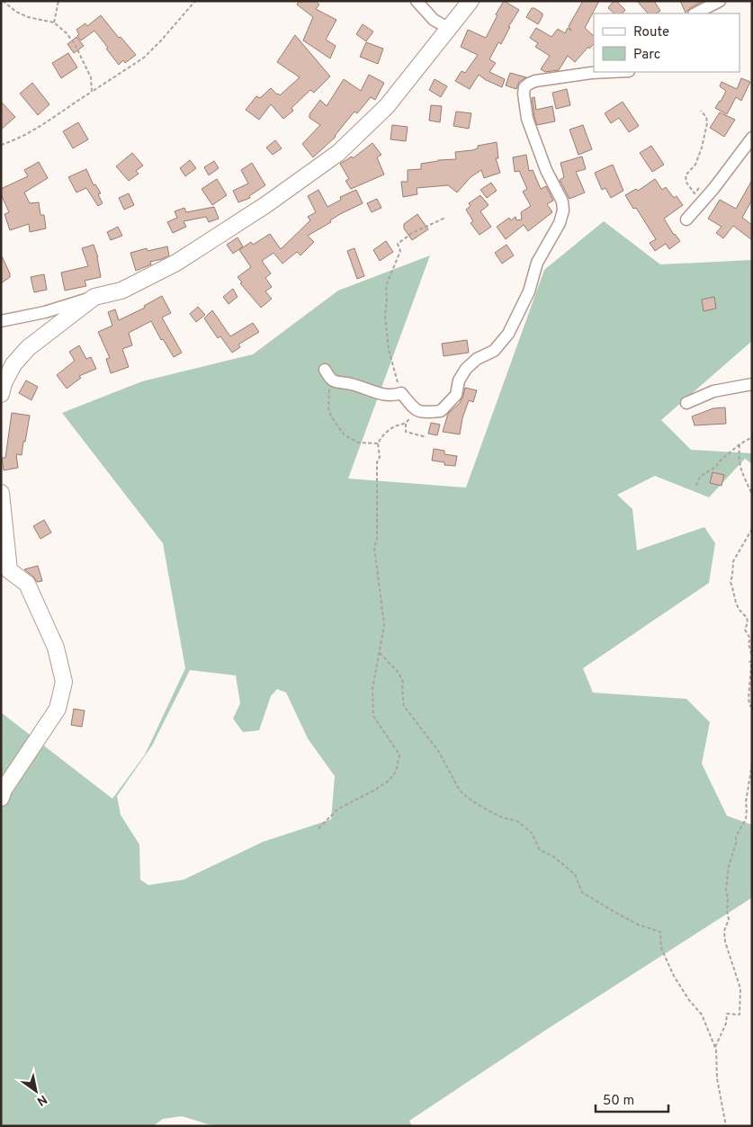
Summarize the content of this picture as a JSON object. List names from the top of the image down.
{
  "legend": ["Route", "Parc"],
  "scale_bar": "50 m",
  "north": "bottom right"
}
